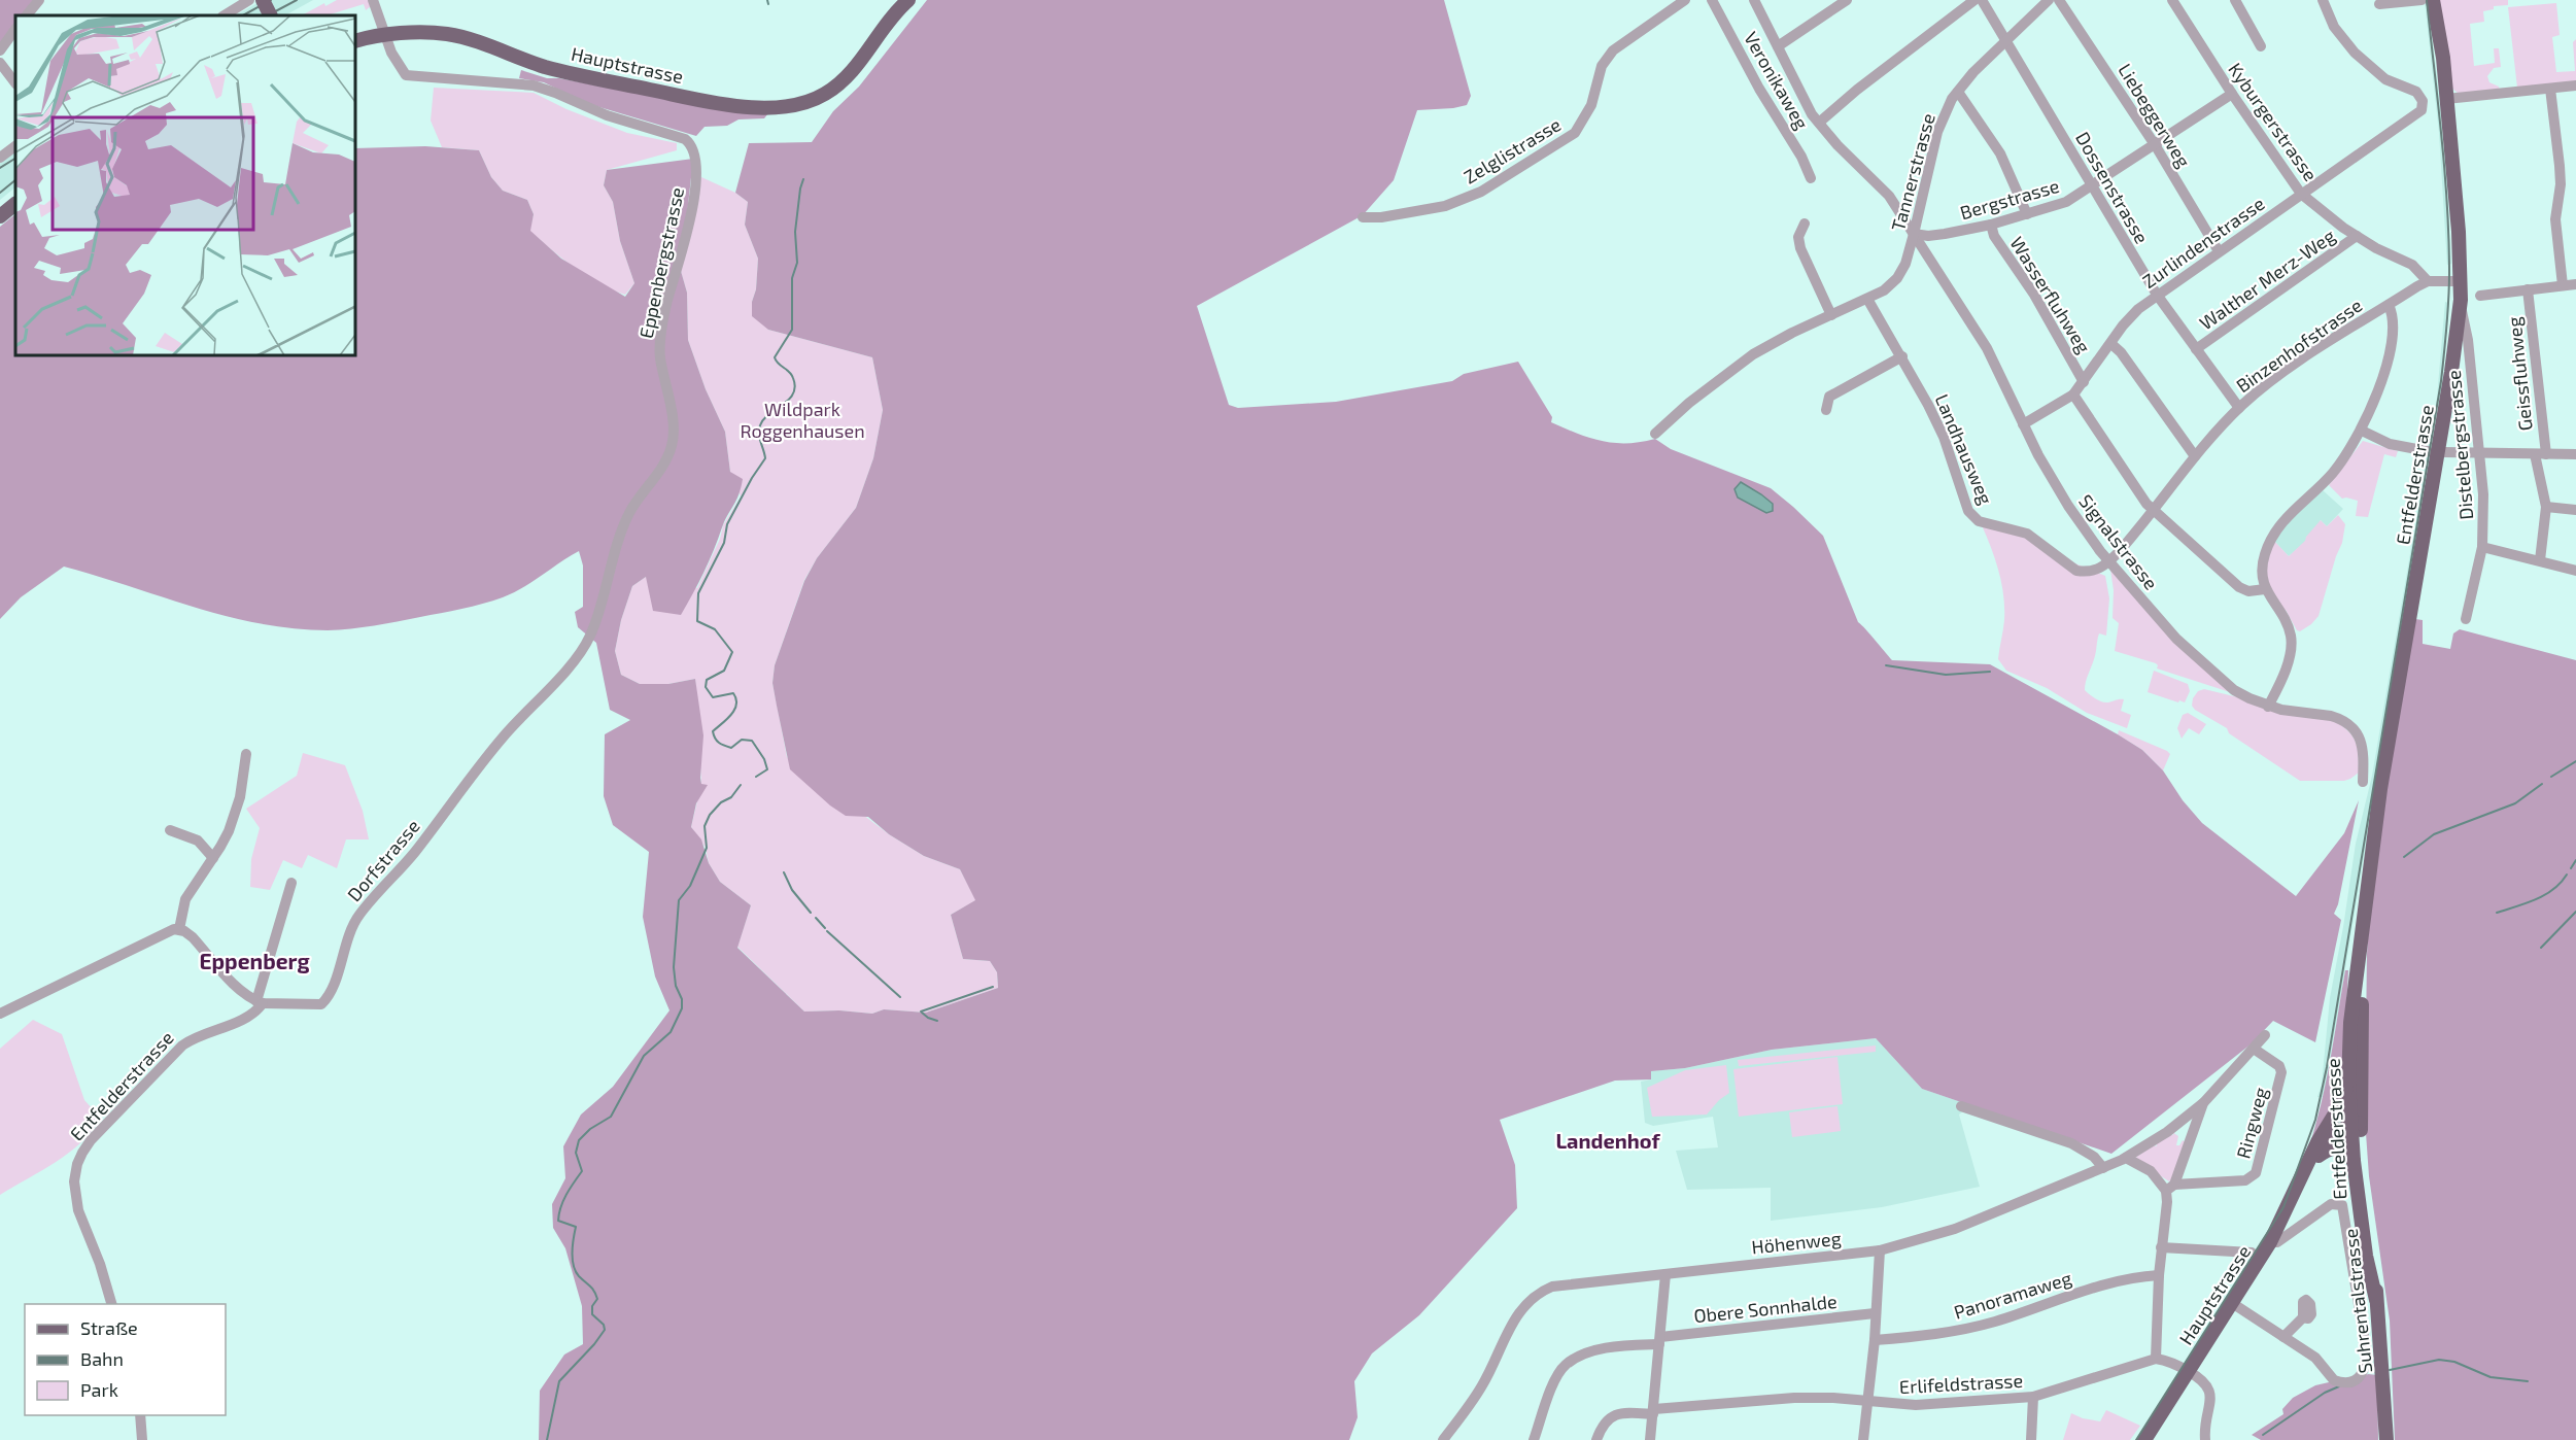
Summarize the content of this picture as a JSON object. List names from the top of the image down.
{
  "streets": {
    "main road": ["Hauptstrasse", "Entfelderstrasse", "Suhrentalstrasse"],
    "street": [
      "Veronikaweg",
      "Liebeggerweg",
      "Kyburgerstrasse",
      "Zelglistrasse",
      "Tannerstrasse",
      "Dossenstrasse",
      "Bergstrasse",
      "Zurlindenstrasse",
      "Eppenbergstrasse",
      "Walther Merz-Weg",
      "Wasserfluhweg",
      "Binzenhofstrasse",
      "Geissfluhweg",
      "Distelbergstrasse",
      "Landhausweg",
      "Signalstrasse",
      "Dorfstrasse",
      "Ringweg",
      "Höhenweg",
      "Panoramaweg",
      "Obere Sonnhalde",
      "Erlifeldstrasse"
    ]
  },
  "crossings": [
    ["Hauptstrasse", "Eppenbergstrasse"],
    ["Liebeggerweg", "Bergstrasse"],
    ["Liebeggerweg", "Zurlindenstrasse"],
    ["Kyburgerstrasse", "Bergstrasse"],
    ["Kyburgerstrasse", "Zurlindenstrasse"],
    ["Kyburgerstrasse", "Walther Merz-Weg"],
    ["Kyburgerstrasse", "Binzenhofstrasse"],
    ["Tannerstrasse", "Dossenstrasse"],
    ["Tannerstrasse", "Bergstrasse"],
    ["Tannerstrasse", "Landhausweg"],
    ["Tannerstrasse", "Signalstrasse"],
    ["Dossenstrasse", "Bergstrasse"],
    ["Dossenstrasse", "Zurlindenstrasse"],
    ["Dossenstrasse", "Walther Merz-Weg"],
    ["Dossenstrasse", "Binzenhofstrasse"],
    ["Bergstrasse", "Wasserfluhweg"],
    ["Bergstrasse", "Signalstrasse"],
    ["Zurlindenstrasse", "Wasserfluhweg"],
    ["Zurlindenstrasse", "Signalstrasse"],
    ["Eppenbergstrasse", "Dorfstrasse"],
    ["Binzenhofstrasse", "Landhausweg"],
    ["Binzenhofstrasse", "Signalstrasse"],
    ["Distelbergstrasse", "Entfelderstrasse"],
    ["Landhausweg", "Signalstrasse"],
    ["Entfelderstrasse", "Dorfstrasse"],
    ["Entfelderstrasse", "Suhrentalstrasse"]
  ],
  "districts": ["Eppenberg", "Landenhof"],
  "parks": ["Wildpark Roggenhausen"],
  "legend": ["Straße", "Bahn", "Park"]
}
